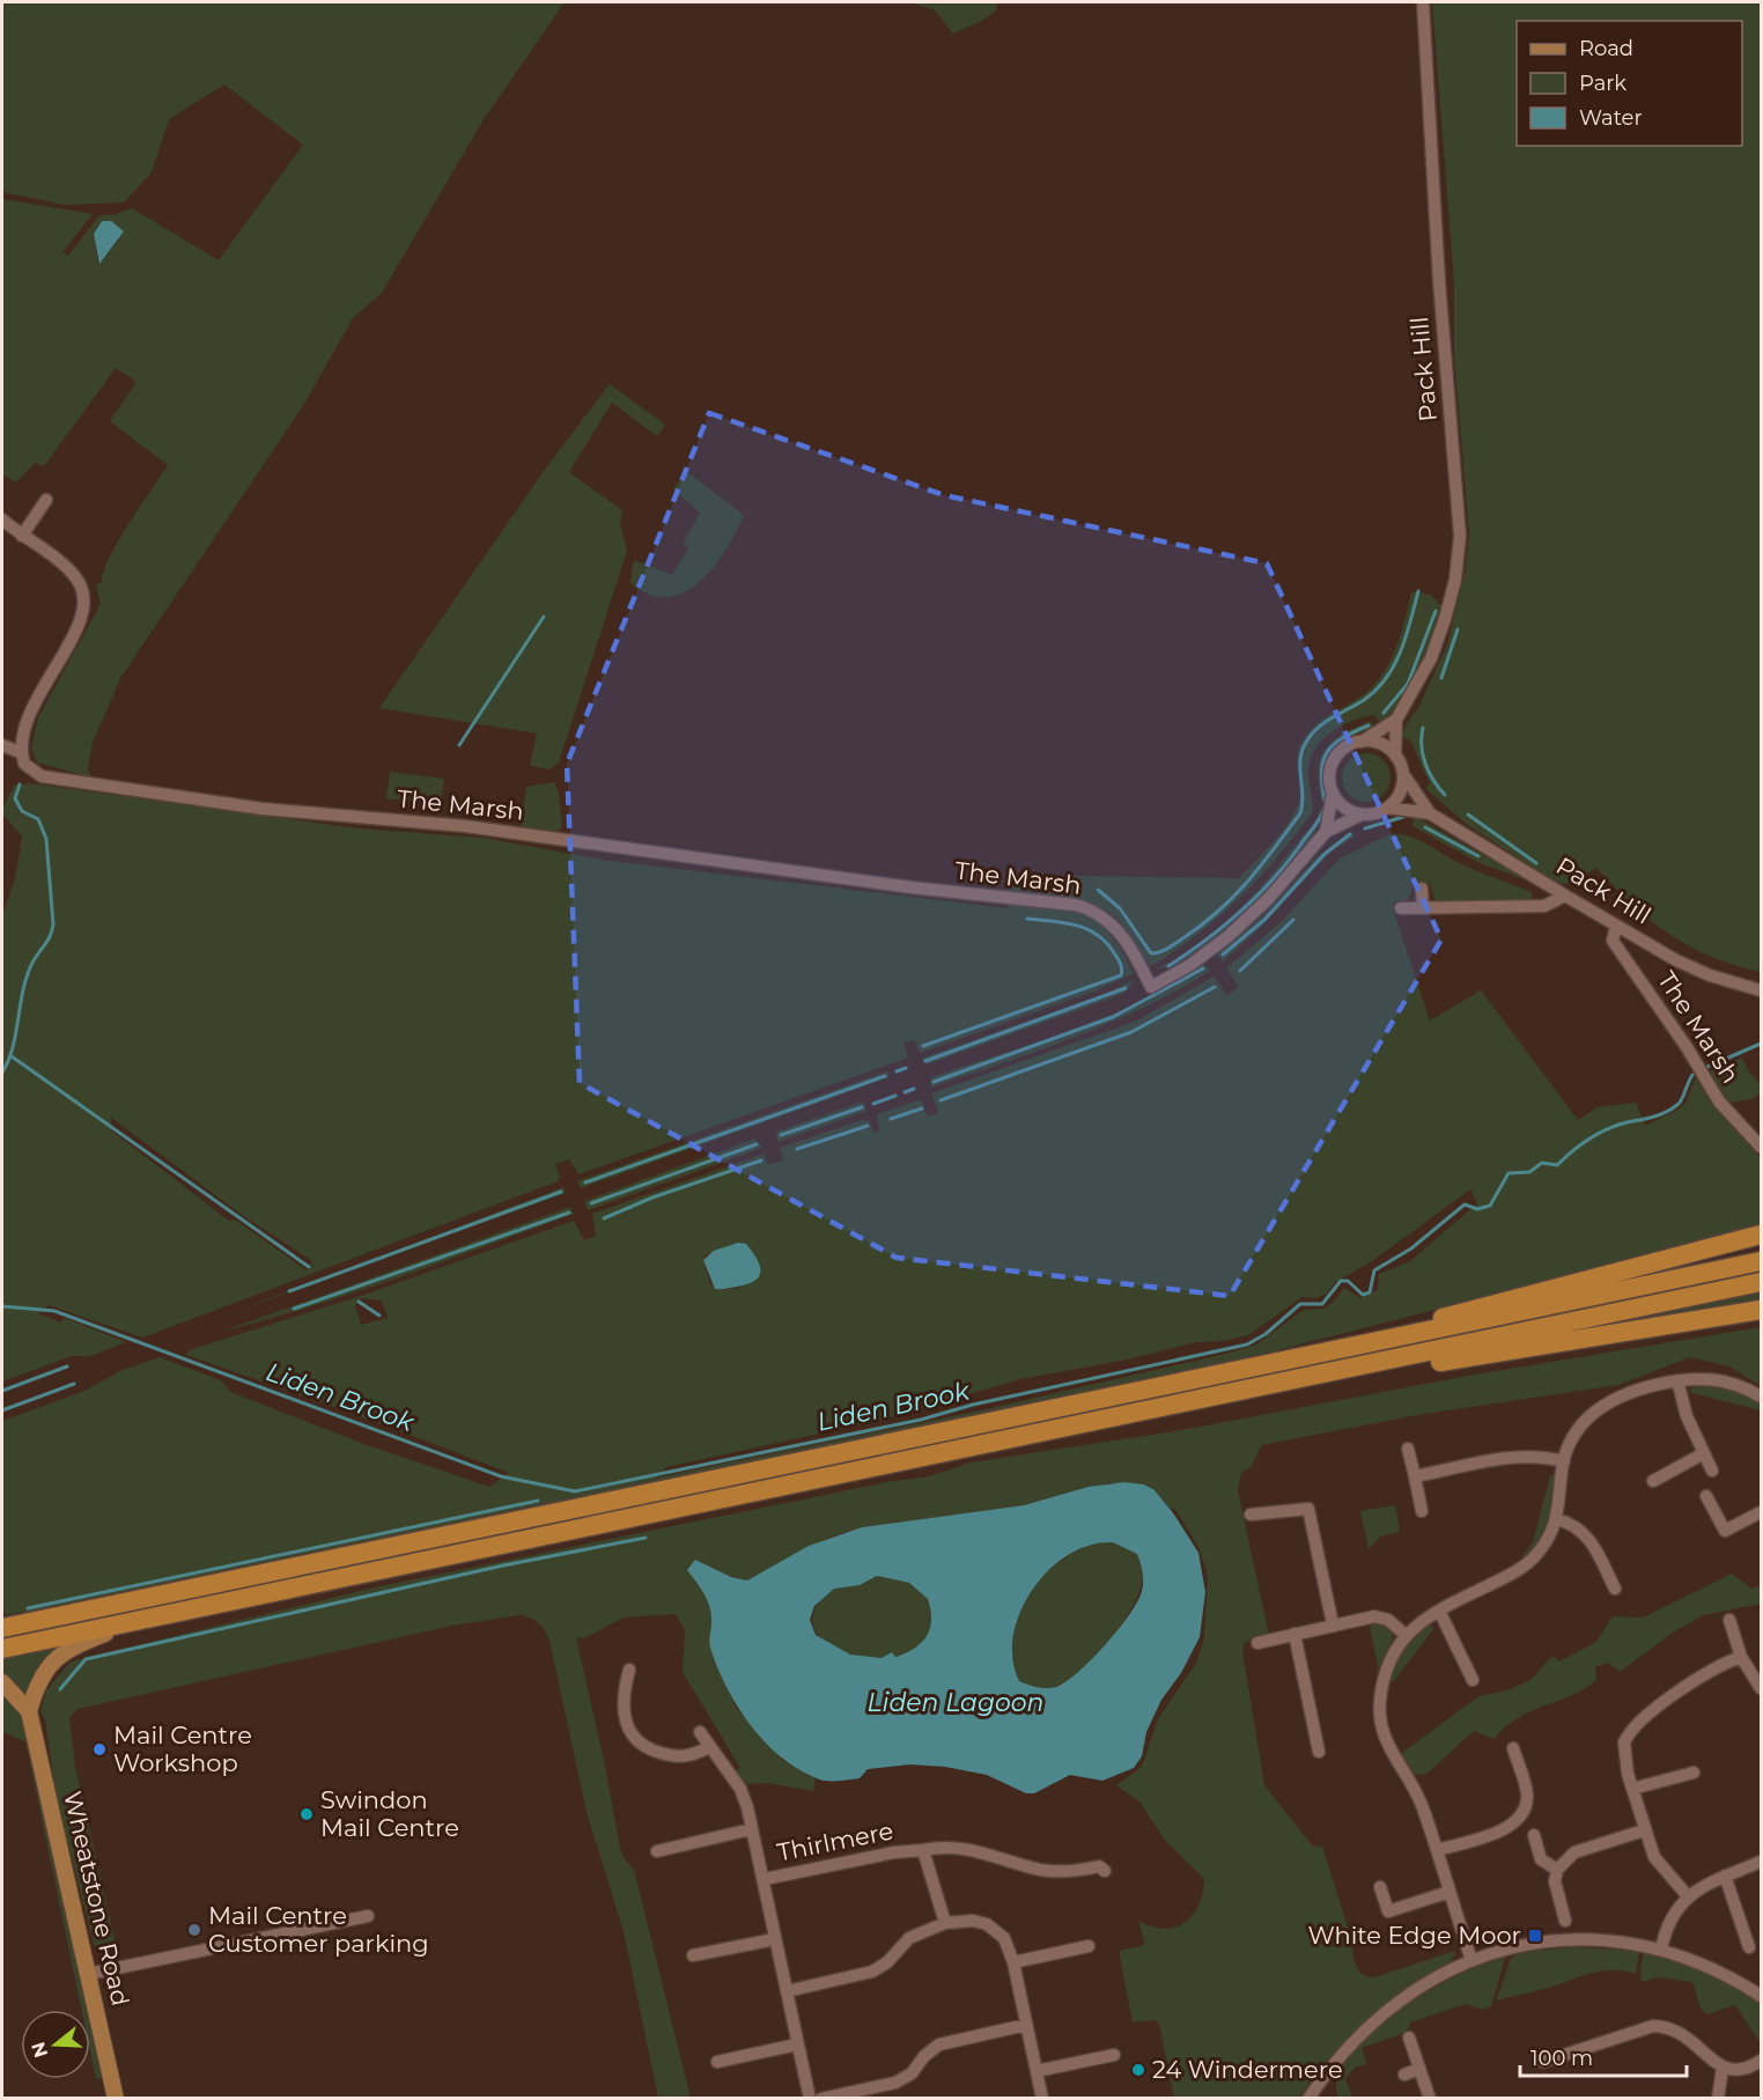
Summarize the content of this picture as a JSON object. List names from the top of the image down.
{
  "streets": {
    "main road": ["Wheatstone Road"],
    "street": ["Pack Hill", "The Marsh", "Thirlmere"]
  },
  "crossings": [
    ["Pack Hill", "The Marsh"]
  ],
  "water": ["Liden Brook", "Liden Lagoon"],
  "places": {
    "other": [
      "Mail Centre Workshop",
      "Swindon Mail Centre",
      "Mail Centre Customer parking",
      "24 Windermere"
    ],
    "transit": ["White Edge Moor"]
  },
  "legend": ["Road", "Park", "Water"],
  "scale_bar": "100 m",
  "north": "left"
}
